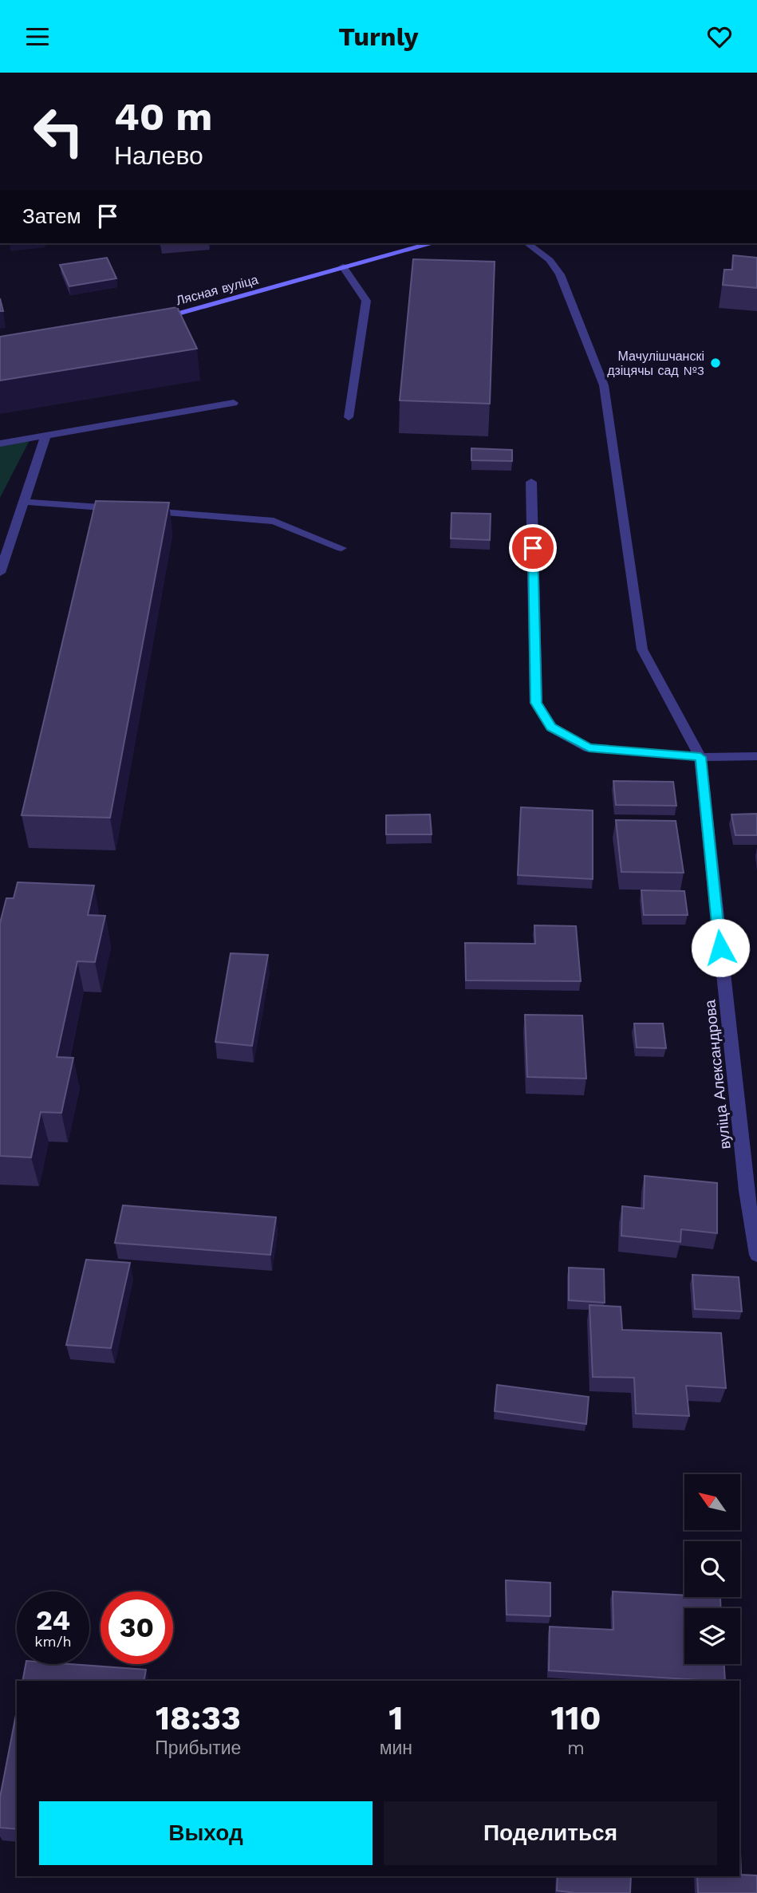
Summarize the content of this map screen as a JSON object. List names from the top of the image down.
{
  "streets": {
    "main road": ["Лясная вуліца"],
    "street": ["вуліца Александрова"]
  },
  "places": ["Мачулішчанскі дзіцячы сад №3"],
  "north": "top left",
  "page": {
    "header": "Turnly",
    "turn": ["40 m", "Налево"],
    "then": "Затем",
    "speed": "24 km/h",
    "limit": "30",
    "eta": [
      "18:33",
      "Прибытие",
      "1",
      "мин",
      "110",
      "m"
    ],
    "buttons": ["Выход", "Поделиться"]
  }
}
